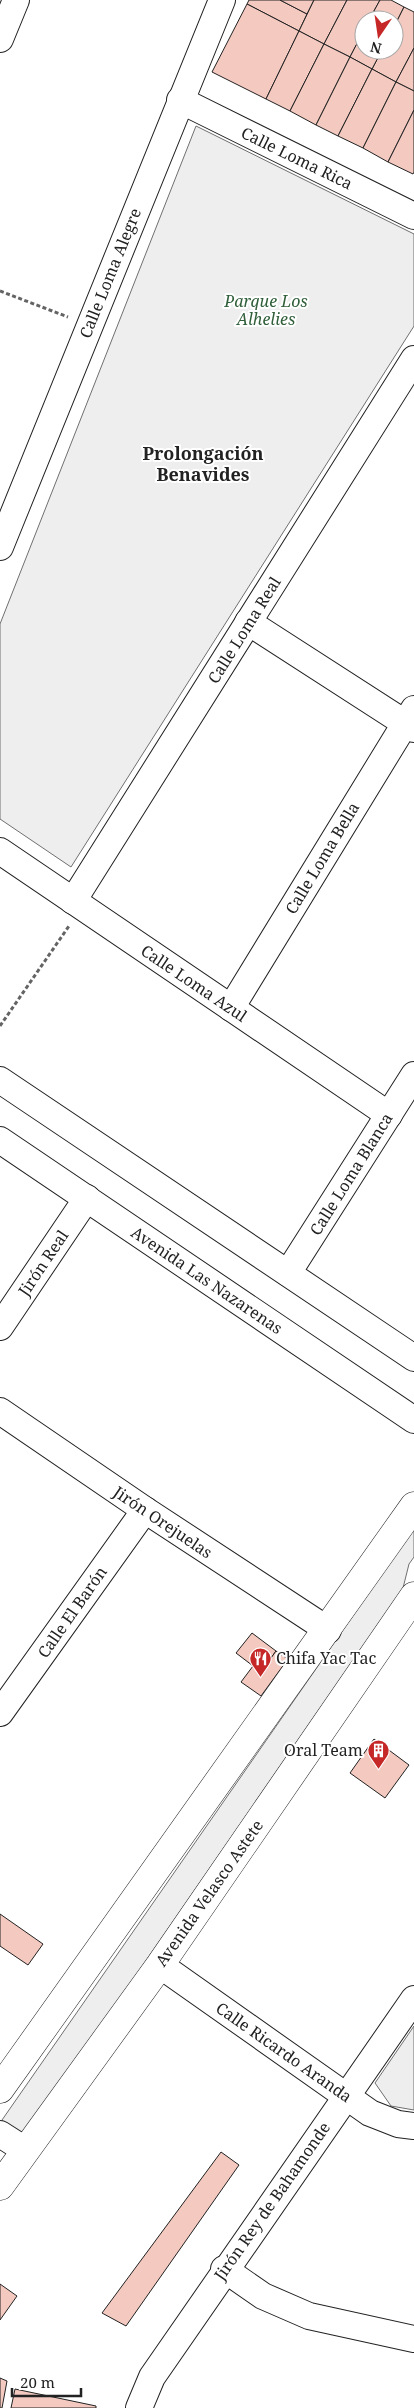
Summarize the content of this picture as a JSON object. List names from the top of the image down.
{
  "streets": {
    "main road": ["Avenida Velasco Astete"],
    "street": [
      "Calle Loma Rica",
      "Calle Loma Alegre",
      "Calle Loma Real",
      "Calle Loma Bella",
      "Calle Loma Azul",
      "Calle Loma Blanca",
      "Jirón Real",
      "Avenida Las Nazarenas",
      "Jirón Orejuelas",
      "Calle El Barón",
      "Calle Ricardo Aranda",
      "Jirón Rey de Bahamonde"
    ]
  },
  "crossings": [
    ["Calle Loma Rica", "Calle Loma Alegre"],
    ["Calle Loma Real", "Calle Loma Azul"],
    ["Calle Loma Bella", "Calle Loma Azul"],
    ["Calle Loma Azul", "Calle Loma Blanca"],
    ["Jirón Real", "Avenida Las Nazarenas"],
    ["Jirón Orejuelas", "Calle El Barón"],
    ["Avenida Velasco Astete", "Calle Ricardo Aranda"],
    ["Calle Ricardo Aranda", "Jirón Rey de Bahamonde"]
  ],
  "districts": ["Prolongación Benavides"],
  "parks": ["Parque Los Alhelies"],
  "places": {
    "restaurant": ["Chifa Yac Tac"],
    "building": ["Oral Team"]
  },
  "scale_bar": "20 m",
  "north": "bottom"
}
